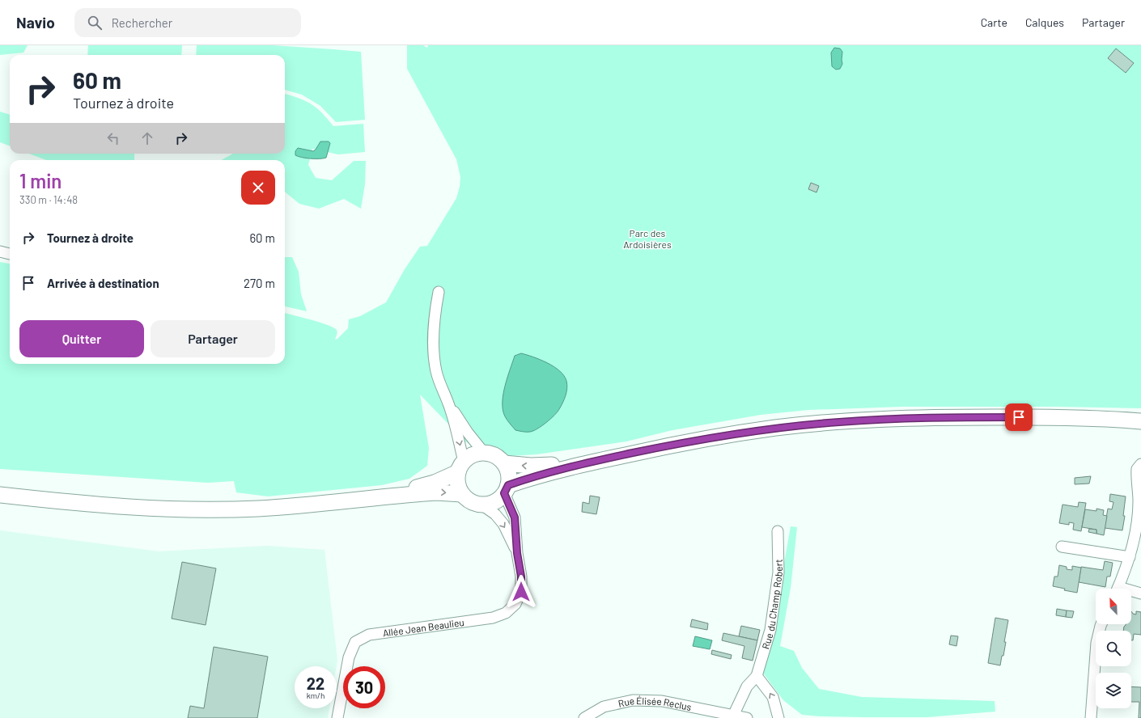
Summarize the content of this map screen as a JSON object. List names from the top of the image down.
{
  "streets": {
    "street": ["Rue du Champ Robert", "Allée Jean Beaulieu", "Rue Élisée Reclus"]
  },
  "crossings": [
    ["Rue du Champ Robert", "Rue Élisée Reclus"]
  ],
  "parks": ["Parc des Ardoisières"],
  "north": "top left",
  "page": {
    "header": "Navio",
    "search": "Rechercher",
    "nav": ["Carte", "Calques", "Partager"],
    "turn": ["60 m", "Tournez à droite"],
    "heading": ["1 min", "330 m · 14:48"],
    "list": [
      {
        "name": "Tournez à droite",
        "value": "60 m"
      },
      {
        "name": "Arrivée à destination",
        "value": "270 m"
      }
    ],
    "buttons": ["Quitter", "Partager"],
    "speed": "22 km/h",
    "limit": "30"
  }
}
